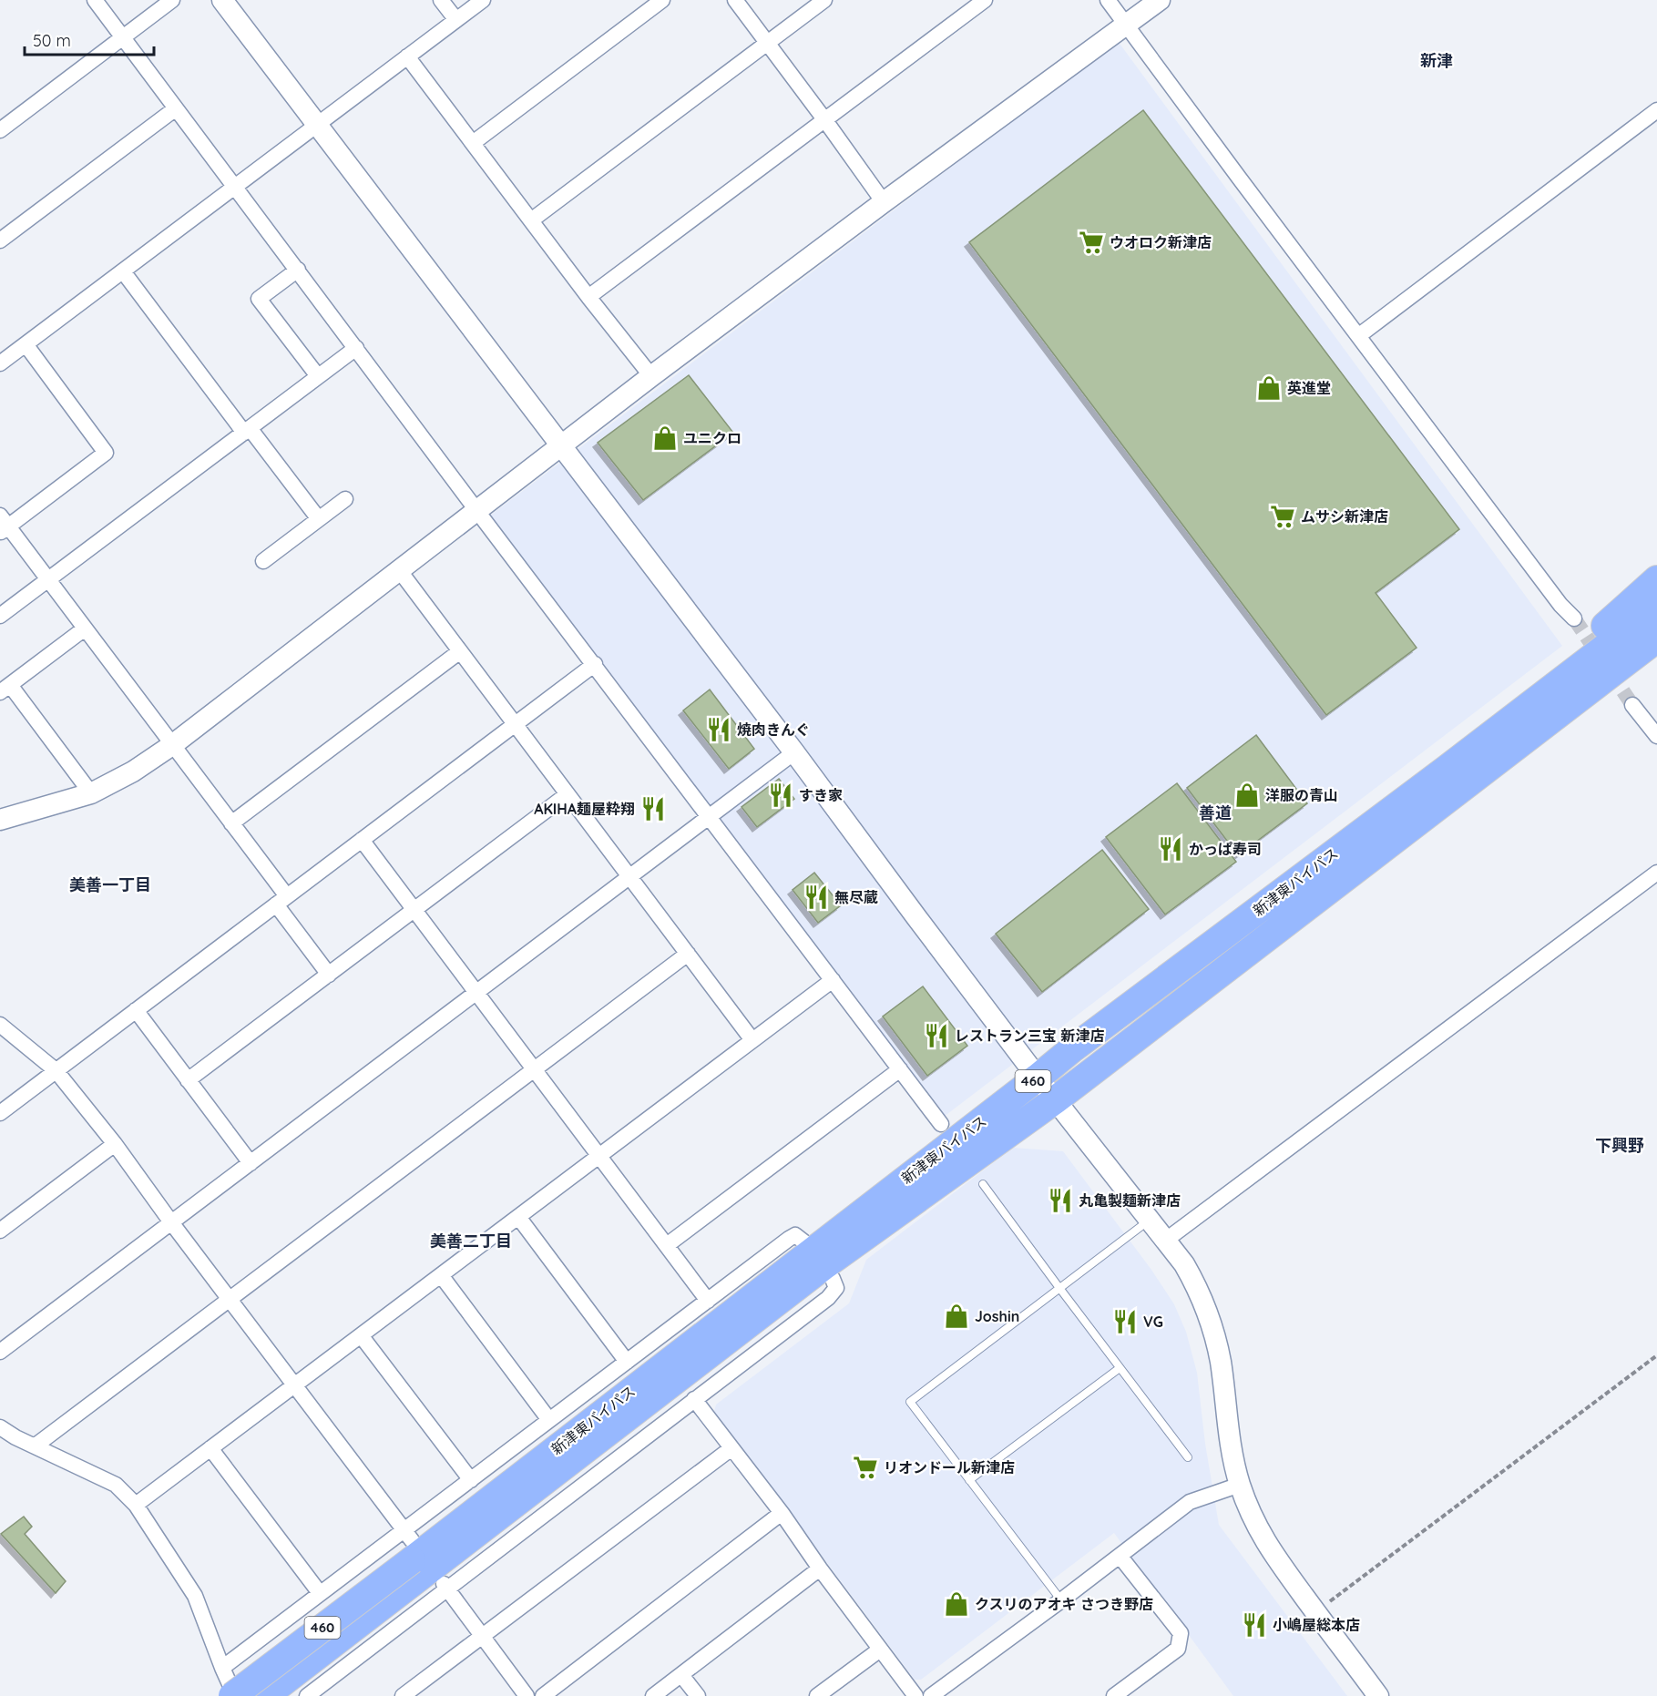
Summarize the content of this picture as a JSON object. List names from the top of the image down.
{
  "streets": {
    "highway": ["新津東バイパス", "460"]
  },
  "districts": [
    "新津",
    "善道",
    "美善一丁目",
    "下興野",
    "美善二丁目"
  ],
  "places": {
    "supermarket": ["ウオロク新津店", "ムサシ新津店", "リオンドール新津店"],
    "shop": [
      "英進堂",
      "ユニクロ",
      "洋服の青山",
      "Joshin",
      "クスリのアオキ さつき野店"
    ],
    "restaurant": [
      "焼肉きんぐ",
      "すき家",
      "AKIHA麺屋粋翔",
      "かっぱ寿司",
      "無尽蔵",
      "レストラン三宝 新津店",
      "丸亀製麺新津店",
      "VG",
      "小嶋屋総本店"
    ]
  },
  "scale_bar": "50 m"
}
